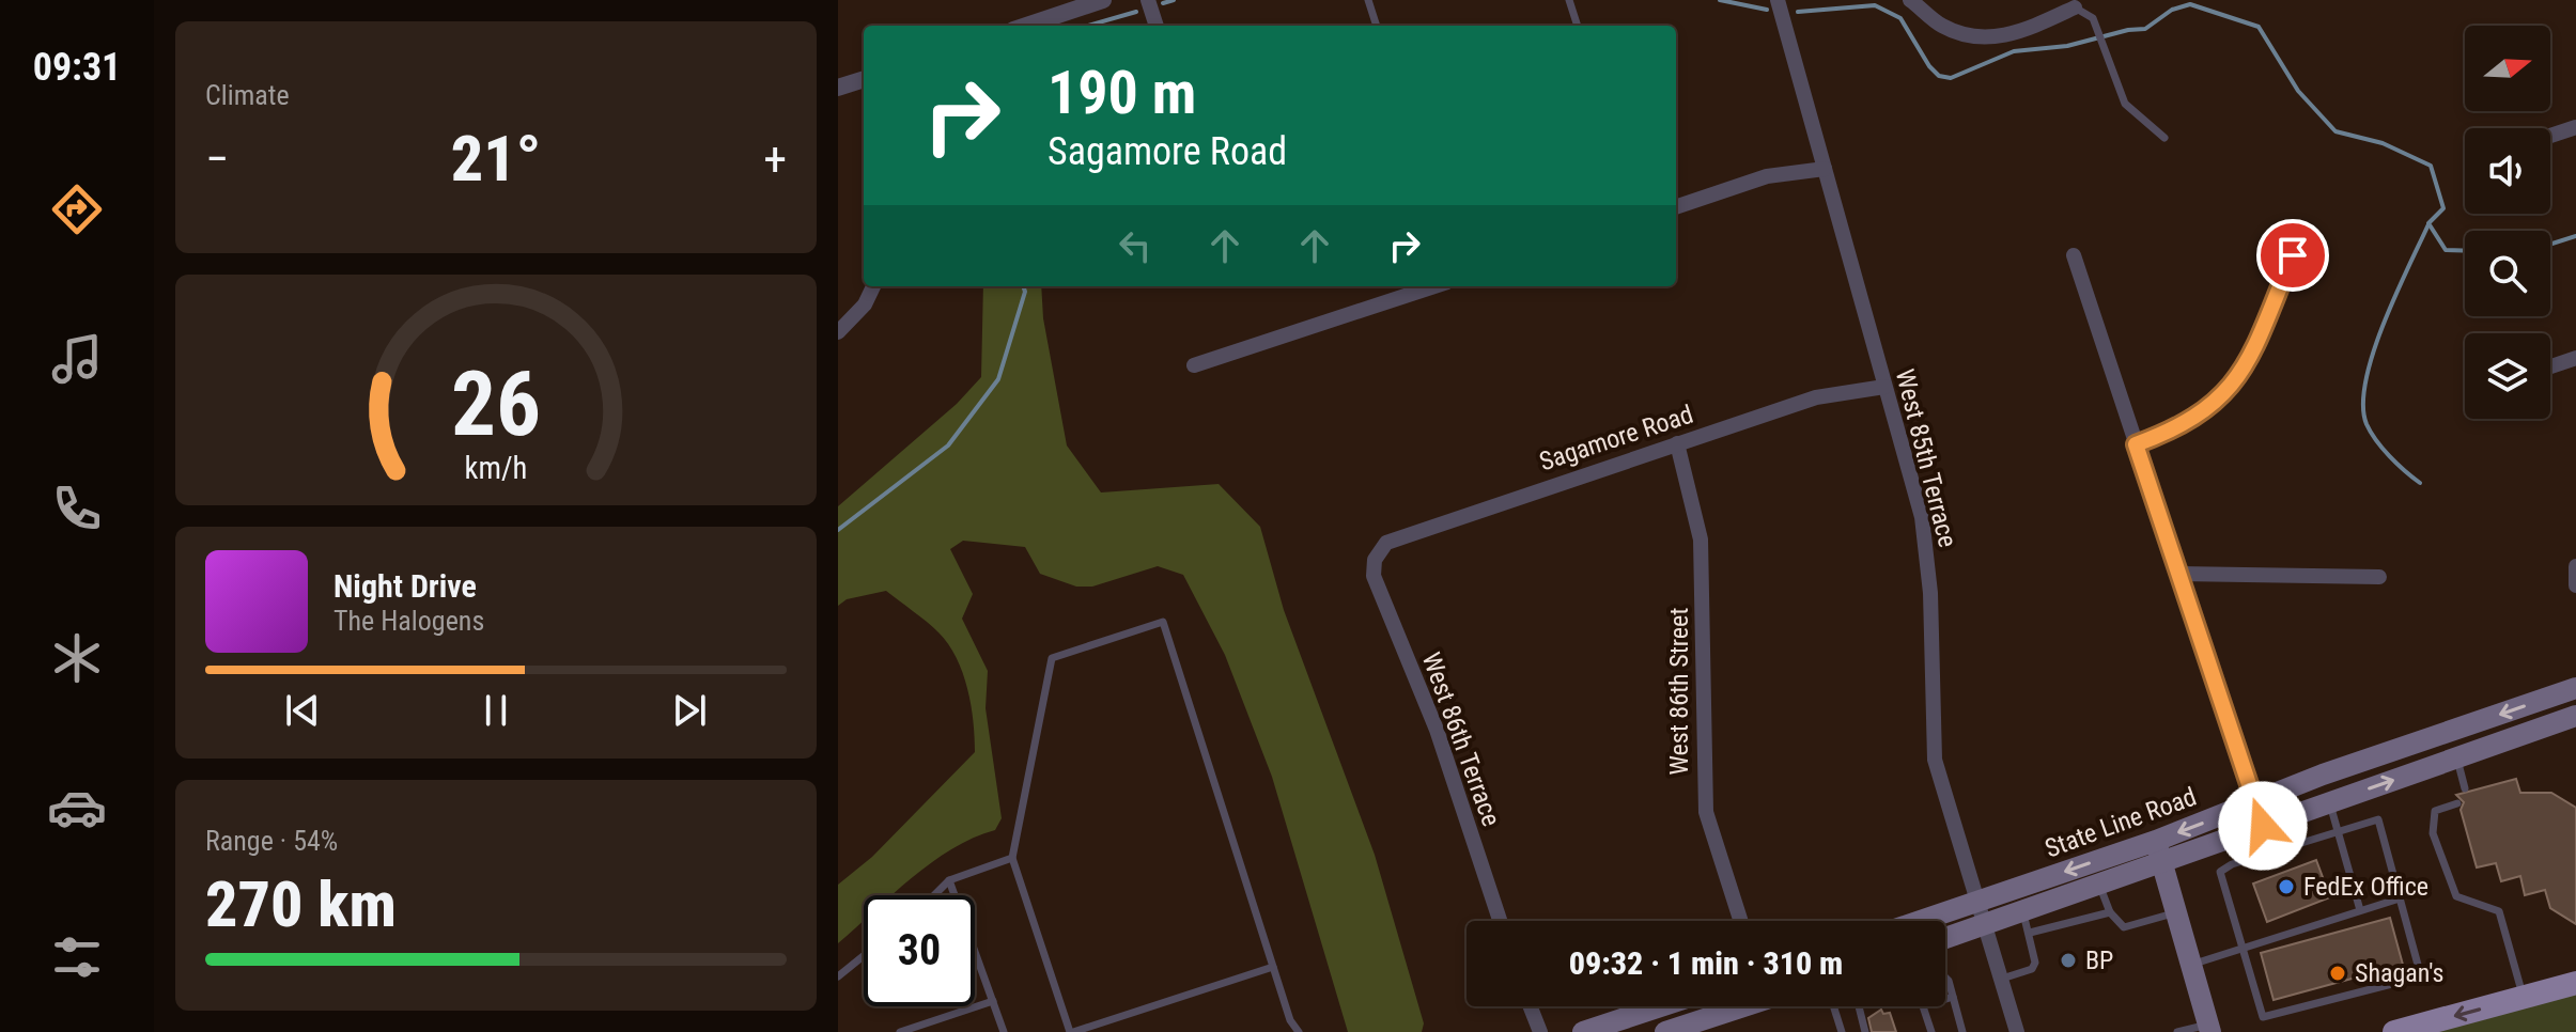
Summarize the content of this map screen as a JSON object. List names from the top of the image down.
{
  "streets": {
    "main road": ["State Line Road"],
    "street": [
      "Sagamore Road",
      "West 85th Terrace",
      "West 86th Street",
      "West 86th Terrace"
    ]
  },
  "crossings": [
    ["Sagamore Road", "West 85th Terrace"],
    ["Sagamore Road", "West 86th Street"],
    ["Sagamore Road", "West 86th Terrace"],
    ["West 85th Terrace", "State Line Road"]
  ],
  "places": ["FedEx Office", "BP", "Shagan's"],
  "north": "right",
  "page": {
    "tabs": "09:31",
    "tile": [
      "Climate",
      ["Range · 54%", "270 km"]
    ],
    "turn": ["190 m", "Sagamore Road"],
    "heat": ["−", "21°", "+"],
    "song": ["Night Drive", "The Halogens"],
    "limit": "30",
    "trip": "09:32 · 1 min · 310 m",
    "gauge": ["26", "km/h"]
  }
}
